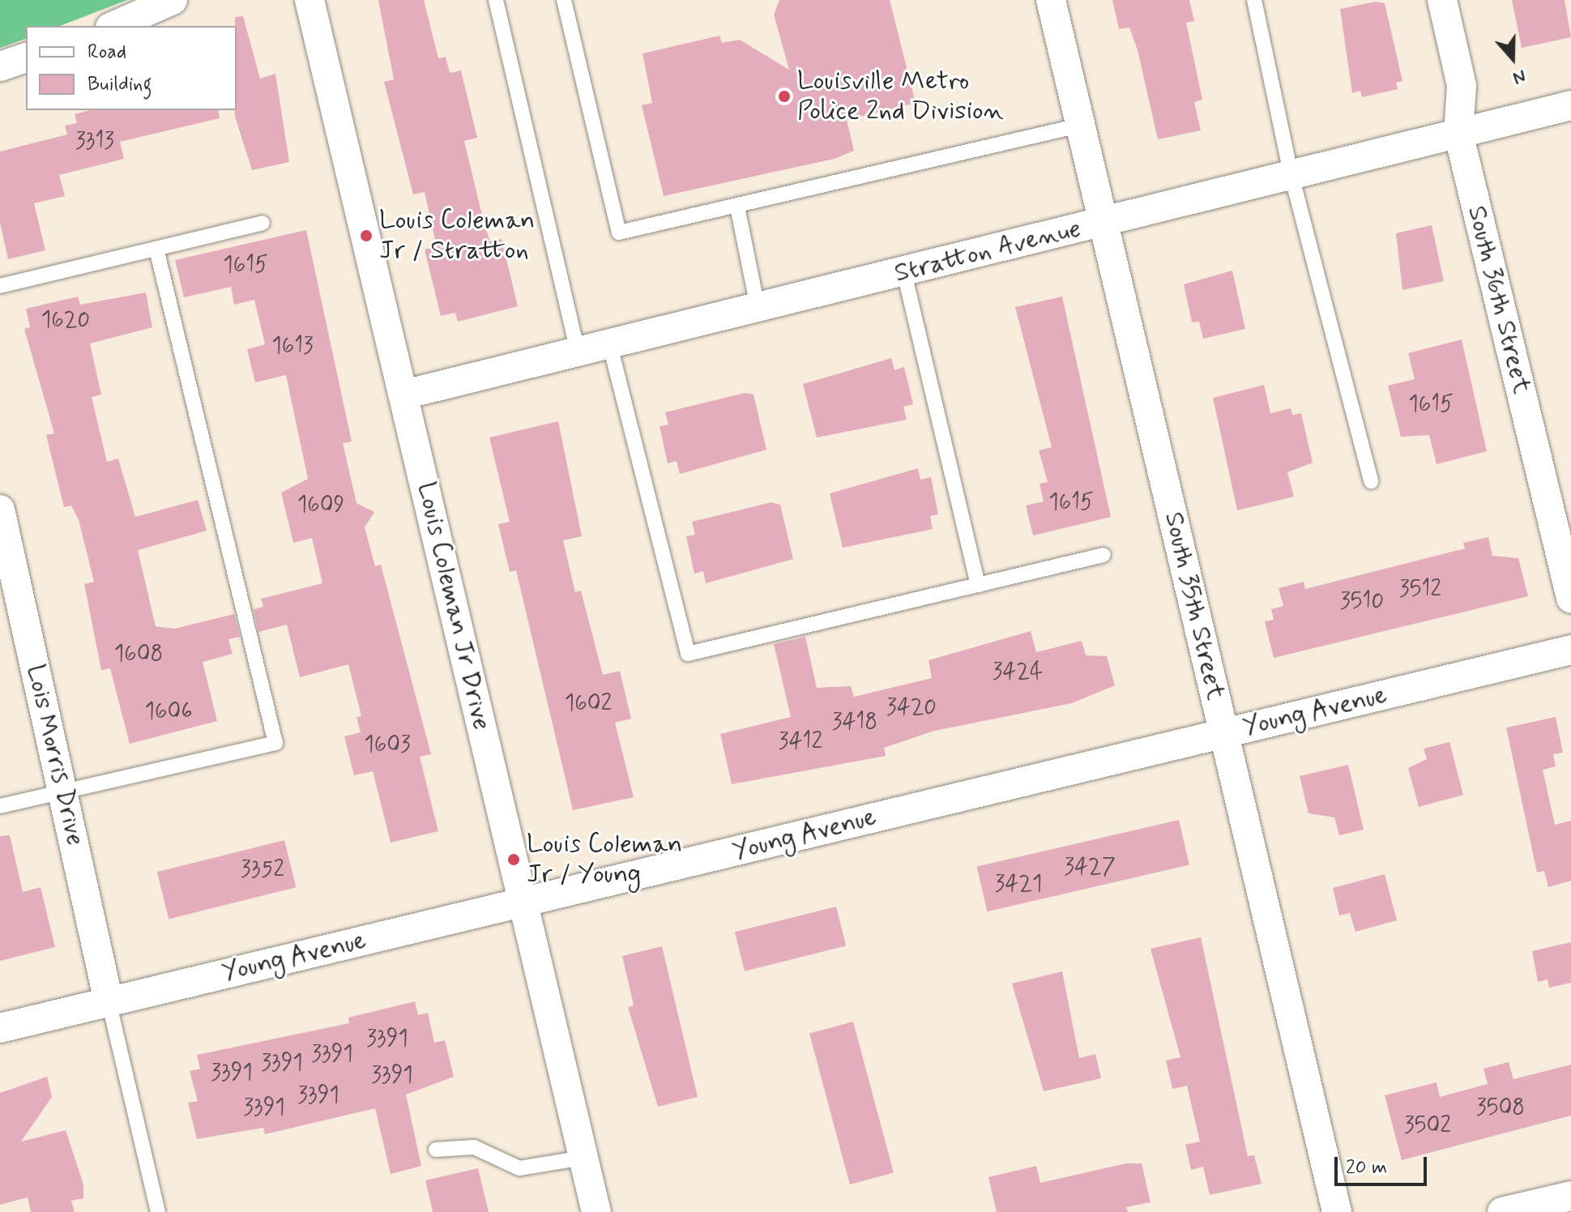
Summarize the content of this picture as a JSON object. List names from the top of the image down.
{
  "streets": {
    "street": [
      "Stratton Avenue",
      "South 36th Street",
      "Louis Coleman Jr Drive",
      "South 35th Street",
      "Young Avenue",
      "Lois Morris Drive"
    ]
  },
  "crossings": [
    ["Stratton Avenue", "South 36th Street"],
    ["Stratton Avenue", "Louis Coleman Jr Drive"],
    ["Stratton Avenue", "South 35th Street"],
    ["Louis Coleman Jr Drive", "Young Avenue"],
    ["South 35th Street", "Young Avenue"],
    ["Young Avenue", "Lois Morris Drive"]
  ],
  "places": ["Louisville Metro Police 2nd Division", "Louis Coleman Jr / Stratton", "Louis Coleman Jr / Young"],
  "house_numbers": [
    "3313",
    "1615",
    "1620",
    "1613",
    "1615",
    "1615",
    "1609",
    "3512",
    "3510",
    "1608",
    "3424",
    "1602",
    "3420",
    "1606",
    "3418",
    "3412",
    "1603",
    "3427",
    "3352",
    "3421",
    "3391",
    "3391",
    "3391",
    "3391",
    "3391",
    "3391",
    "3391",
    "3508",
    "3502"
  ],
  "legend": ["Road", "Building"],
  "scale_bar": "20 m",
  "north": "bottom"
}
